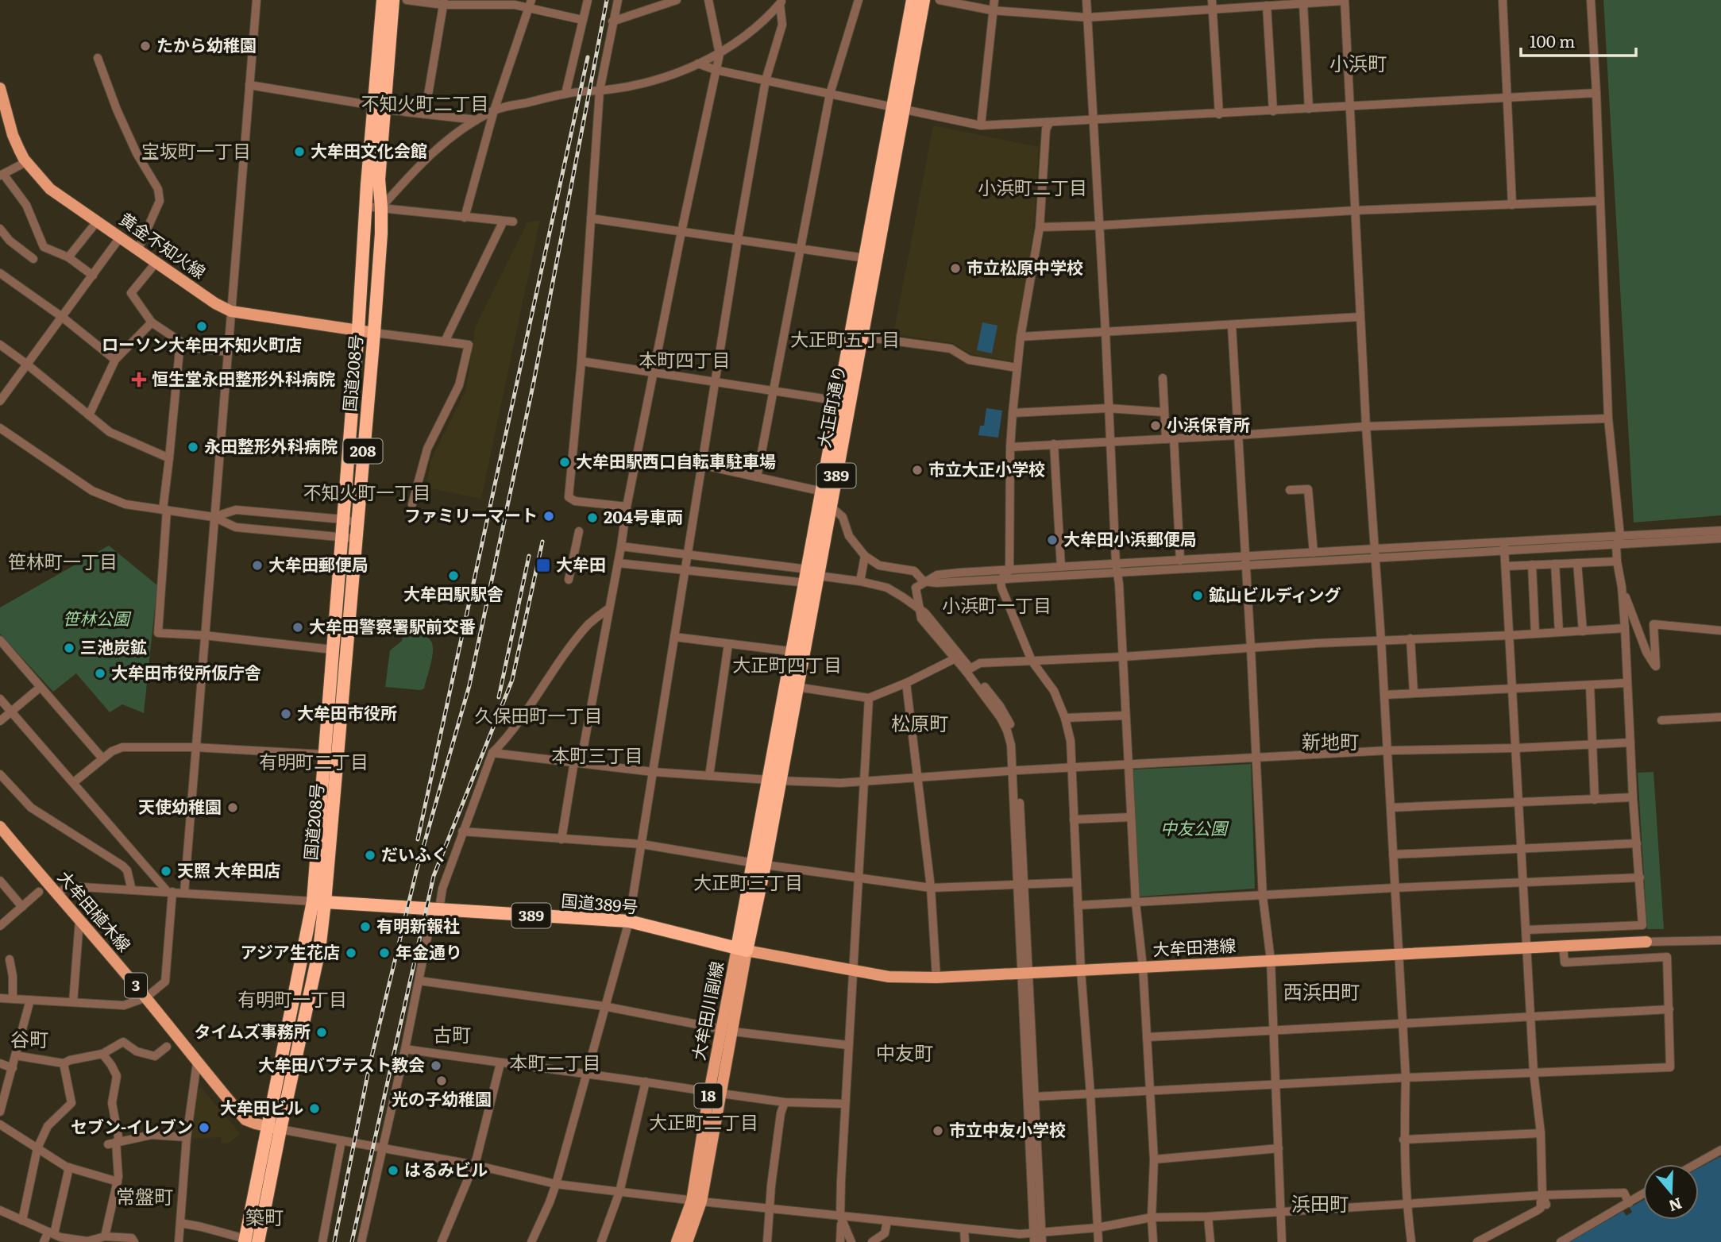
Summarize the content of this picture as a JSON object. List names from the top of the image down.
{
  "streets": {
    "highway": [
      "国道208号",
      "大正町通り",
      "208",
      "389",
      "国道389号"
    ],
    "main road": [
      "黄金不知火線",
      "大牟田植木線",
      "大牟田港線",
      "3",
      "大牟田川副線",
      "18"
    ]
  },
  "crossings": [
    ["黄金不知火線", "国道208号"],
    ["国道208号", "国道389号"],
    ["国道208号", "大牟田植木線"],
    ["大正町通り", "国道389号"],
    ["大正町通り", "大牟田港線"],
    ["大正町通り", "大牟田川副線"],
    ["国道389号", "大牟田港線"],
    ["国道389号", "大牟田川副線"],
    ["大牟田港線", "大牟田川副線"]
  ],
  "districts": [
    "小浜町",
    "不知火町二丁目",
    "宝坂町一丁目",
    "小浜町二丁目",
    "大正町五丁目",
    "本町四丁目",
    "不知火町一丁目",
    "笹林町一丁目",
    "小浜町一丁目",
    "大正町四丁目",
    "久保田町一丁目",
    "松原町",
    "新地町",
    "本町三丁目",
    "有明町二丁目",
    "大正町三丁目",
    "西浜田町",
    "有明町一丁目",
    "古町",
    "谷町",
    "中友町",
    "本町二丁目",
    "大正町二丁目",
    "常盤町",
    "浜田町",
    "築町"
  ],
  "parks": ["笹林公園", "中友公園"],
  "places": {
    "other": [
      "たから幼稚園",
      "大牟田文化会館",
      "市立松原中学校",
      "ローソン大牟田不知火町店",
      "小浜保育所",
      "永田整形外科病院",
      "大牟田駅西口自転車駐車場",
      "市立大正小学校",
      "ファミリーマート",
      "204号車両",
      "大牟田小浜郵便局",
      "大牟田郵便局",
      "大牟田駅駅舎",
      "鉱山ビルディング",
      "大牟田警察署駅前交番",
      "三池炭鉱",
      "大牟田市役所仮庁舎",
      "大牟田市役所",
      "天使幼稚園",
      "だいふく",
      "天照 大牟田店",
      "有明新報社",
      "アジア生花店",
      "年金通り",
      "タイムズ事務所",
      "大牟田バプテスト教会",
      "光の子幼稚園",
      "大牟田ビル",
      "セブン-イレブン",
      "市立中友小学校",
      "はるみビル"
    ],
    "health": ["恒生堂永田整形外科病院"],
    "transit": ["大牟田"]
  },
  "scale_bar": "100 m",
  "north": "bottom"
}
